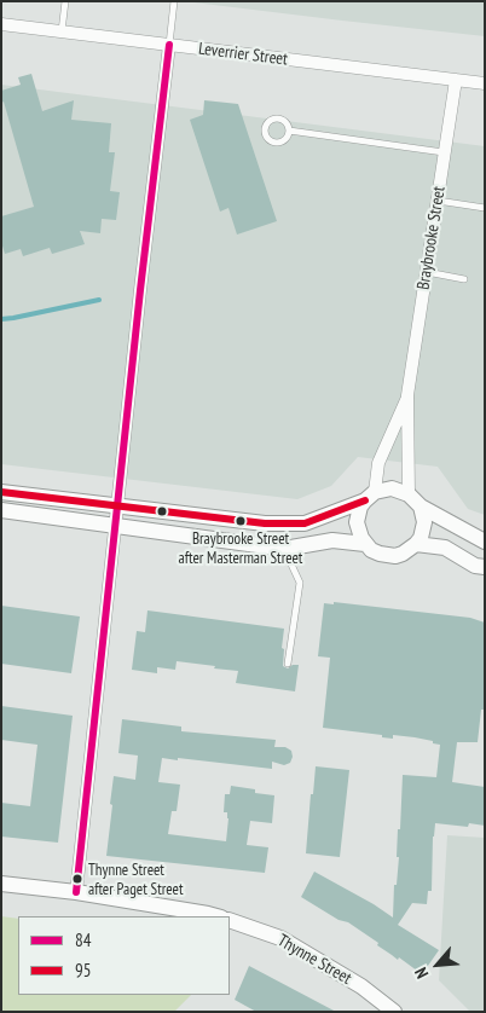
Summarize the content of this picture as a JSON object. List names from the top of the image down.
{
  "streets": {
    "street": ["Leverrier Street", "Braybrooke Street", "Thynne Street"]
  },
  "crossings": [
    ["Leverrier Street", "Braybrooke Street"]
  ],
  "places": ["Braybrooke Street after Masterman Street", "Thynne Street after Paget Street"],
  "lines": ["transit line 84", "transit line 95"],
  "legend": ["84", "95"],
  "north": "bottom left"
}
